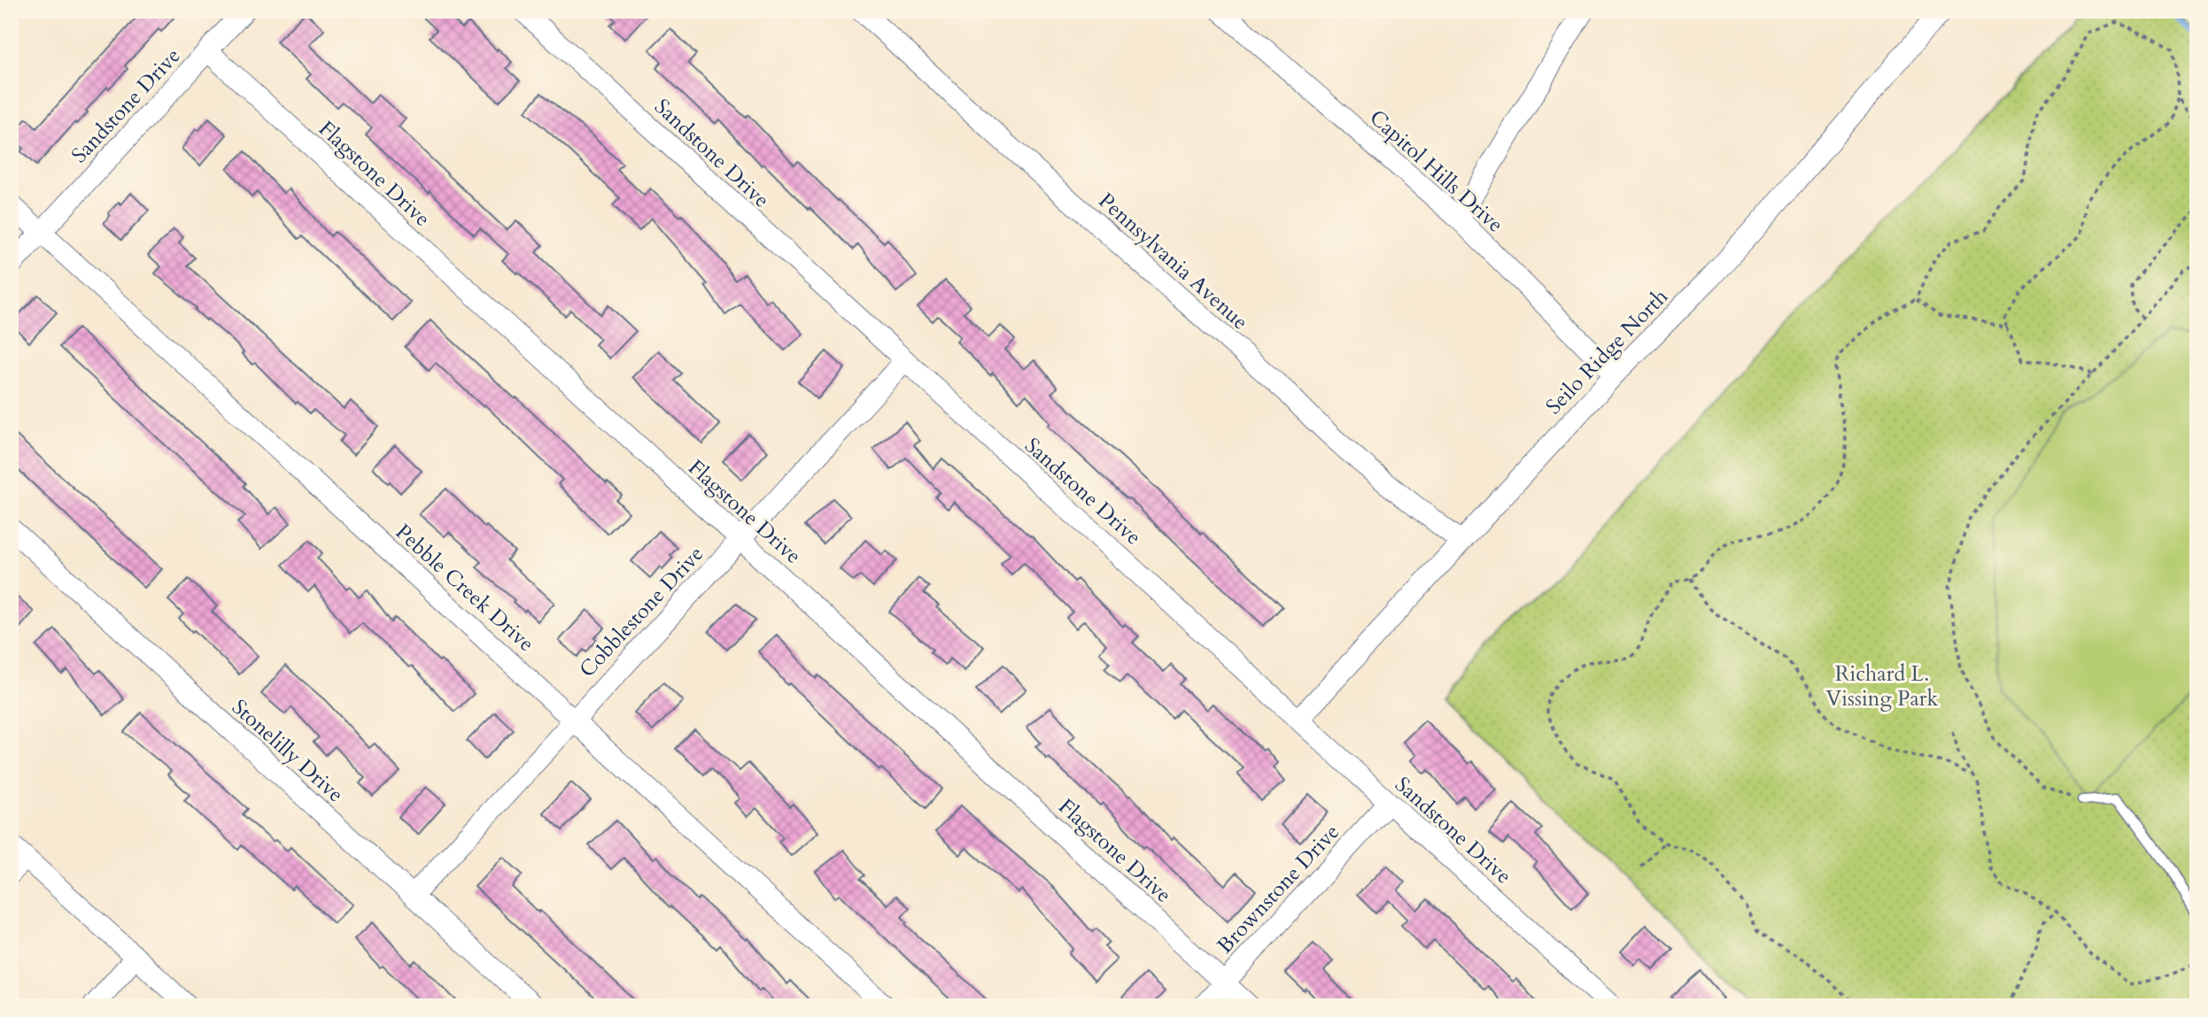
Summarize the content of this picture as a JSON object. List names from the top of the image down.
{
  "streets": {
    "street": [
      "Sandstone Drive",
      "Capitol Hills Drive",
      "Flagstone Drive",
      "Pennsylvania Avenue",
      "Seilo Ridge North",
      "Pebble Creek Drive",
      "Cobblestone Drive",
      "Stonelilly Drive",
      "Brownstone Drive"
    ]
  },
  "crossings": [
    ["Sandstone Drive", "Flagstone Drive"],
    ["Sandstone Drive", "Seilo Ridge North"],
    ["Sandstone Drive", "Pebble Creek Drive"],
    ["Sandstone Drive", "Cobblestone Drive"],
    ["Sandstone Drive", "Brownstone Drive"],
    ["Capitol Hills Drive", "Seilo Ridge North"],
    ["Flagstone Drive", "Cobblestone Drive"],
    ["Flagstone Drive", "Brownstone Drive"],
    ["Pennsylvania Avenue", "Seilo Ridge North"],
    ["Pebble Creek Drive", "Cobblestone Drive"],
    ["Cobblestone Drive", "Stonelilly Drive"]
  ],
  "parks": ["Richard L. Vissing Park"]
}
